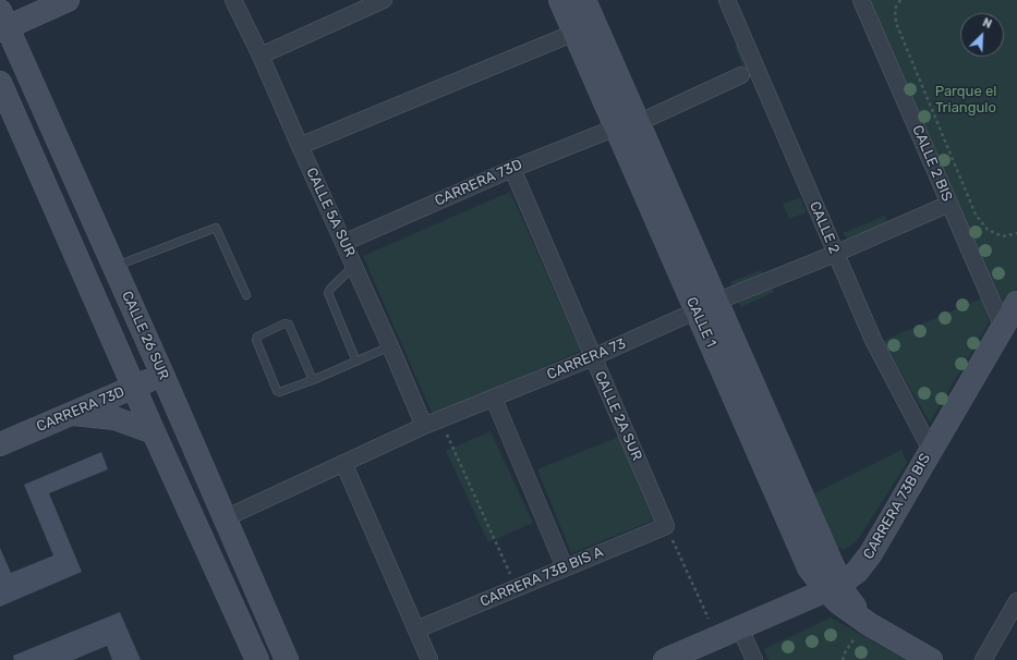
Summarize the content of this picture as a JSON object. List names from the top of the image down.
{
  "streets": {
    "street": [
      "CALLE 2 BIS",
      "CARRERA 73D",
      "CALLE 5A SUR",
      "CALLE 2",
      "CALLE 1",
      "CALLE 26 SUR",
      "CARRERA 73",
      "CALLE 2A SUR",
      "CARRERA 73B BIS",
      "CARRERA 73B BIS A"
    ]
  },
  "crossings": [
    ["CALLE 2 BIS", "CARRERA 73"],
    ["CALLE 2 BIS", "CARRERA 73B BIS"],
    ["CARRERA 73D", "CALLE 5A SUR"],
    ["CARRERA 73D", "CALLE 1"],
    ["CARRERA 73D", "CALLE 26 SUR"],
    ["CARRERA 73D", "CALLE 2A SUR"],
    ["CALLE 5A SUR", "CARRERA 73"],
    ["CALLE 2", "CARRERA 73"],
    ["CALLE 2", "CARRERA 73B BIS"],
    ["CALLE 1", "CARRERA 73"],
    ["CALLE 1", "CARRERA 73B BIS"],
    ["CALLE 26 SUR", "CARRERA 73"],
    ["CARRERA 73", "CALLE 2A SUR"],
    ["CALLE 2A SUR", "CARRERA 73B BIS A"]
  ],
  "parks": ["Parque el Triangulo"],
  "north": "top right"
}
